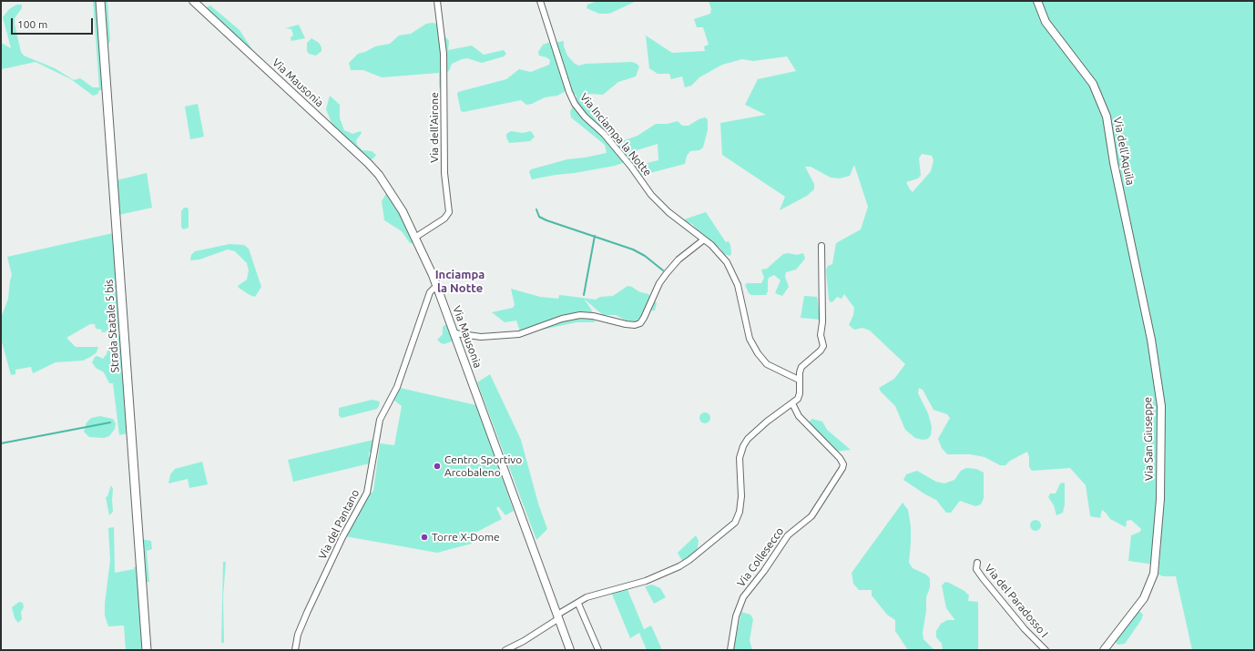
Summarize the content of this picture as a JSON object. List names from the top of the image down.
{
  "streets": {
    "main road": [
      "Via Mausonia",
      "Via dell'Aquila",
      "Strada Statale 5 bis",
      "Via San Giuseppe"
    ],
    "street": [
      "Via dell'Airone",
      "Via Inciampa la Notte",
      "Via del Pantano",
      "Via Collesecco",
      "Via del Paradosso I"
    ]
  },
  "crossings": [
    ["Via Mausonia", "Via dell'Airone"],
    ["Via Mausonia", "Via del Pantano"],
    ["Via dell'Aquila", "Via San Giuseppe"]
  ],
  "districts": ["Inciampa la Notte"],
  "places": ["Centro Sportivo Arcobaleno", "Torre X-Dome"],
  "scale_bar": "100 m"
}
